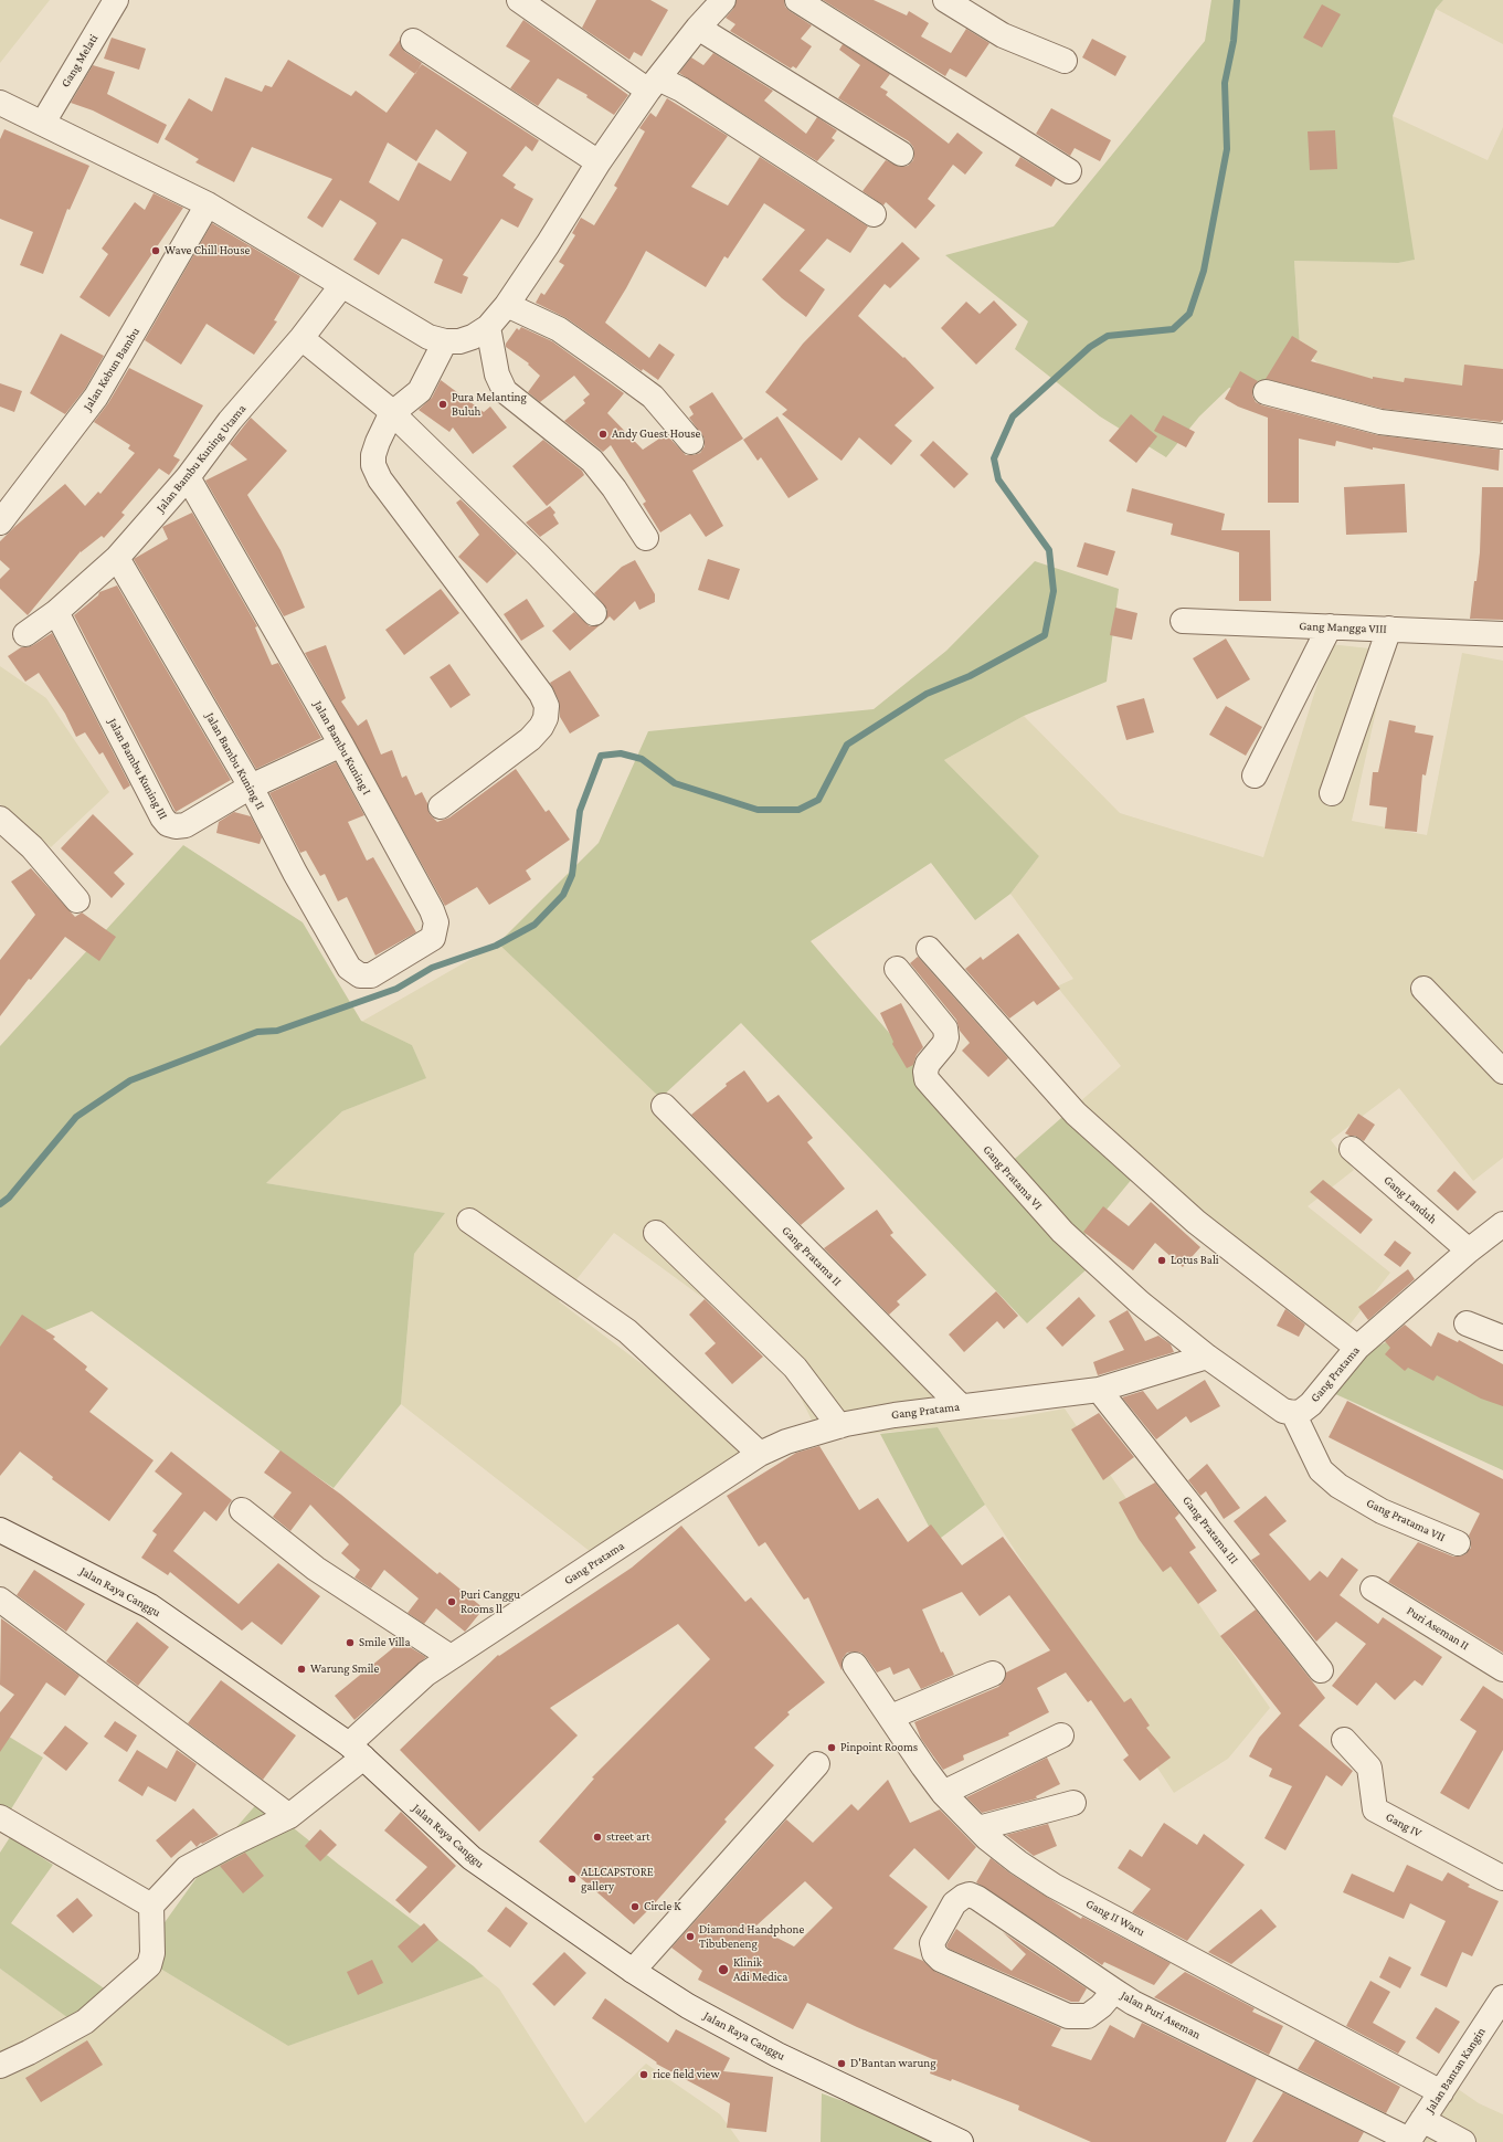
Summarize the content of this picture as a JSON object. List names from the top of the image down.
{
  "streets": {
    "street": [
      "Gang Melati",
      "Jalan Kebun Bambu",
      "Jalan Bambu Kuning Utama",
      "Gang Mangga VIII",
      "Jalan Bambu Kuning I",
      "Jalan Bambu Kuning II",
      "Jalan Bambu Kuning III",
      "Gang Pratama VI",
      "Gang Landuh",
      "Gang Pratama II",
      "Gang Pratama",
      "Gang Pratama VII",
      "Gang Pratama III",
      "Jalan Raya Canggu",
      "Puri Aseman II",
      "Gang IV",
      "Gang II Waru",
      "Jalan Puri Aseman",
      "Jalan Bantan Kangin"
    ]
  },
  "crossings": [
    ["Jalan Bambu Kuning Utama", "Jalan Bambu Kuning I"],
    ["Jalan Bambu Kuning Utama", "Jalan Bambu Kuning II"],
    ["Jalan Bambu Kuning Utama", "Jalan Bambu Kuning III"],
    ["Jalan Bambu Kuning I", "Jalan Bambu Kuning II"],
    ["Jalan Bambu Kuning I", "Jalan Bambu Kuning III"],
    ["Jalan Bambu Kuning II", "Jalan Bambu Kuning III"],
    ["Gang Pratama VI", "Gang Pratama"],
    ["Gang Landuh", "Gang Pratama"],
    ["Gang Pratama II", "Gang Pratama"],
    ["Gang Pratama", "Gang Pratama VII"],
    ["Gang Pratama", "Gang Pratama III"],
    ["Gang Pratama", "Jalan Raya Canggu"],
    ["Gang II Waru", "Jalan Bantan Kangin"],
    ["Jalan Puri Aseman", "Jalan Bantan Kangin"]
  ],
  "places": [
    "Wave Chill House",
    "Pura Melanting Buluh",
    "Andy Guest House",
    "Lotus Bali",
    "Puri Canggu Rooms ll",
    "Smile Villa",
    "Warung Smile",
    "Pinpoint Rooms",
    "street art",
    "ALLCAPSTORE gallery",
    "Circle K",
    "Diamond Handphone Tibubeneng",
    "Klinik Adi Medica",
    "D'Bantan warung",
    "rice field view"
  ]
}
